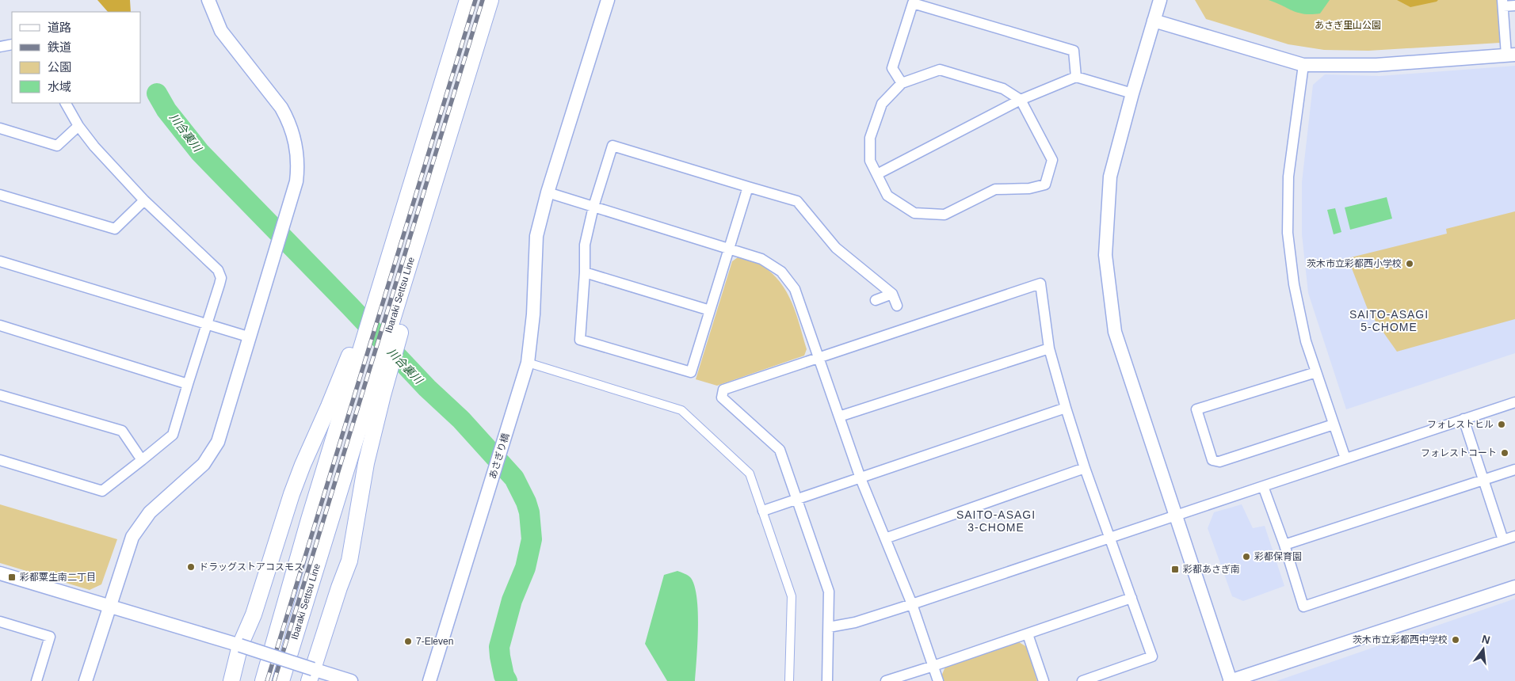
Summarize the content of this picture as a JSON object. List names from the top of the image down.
{
  "streets": {
    "main road": ["Ibaraki Settsu Line"],
    "street": ["あさぎり橋"]
  },
  "districts": ["SAITO-ASAGI 5-CHOME", "SAITO-ASAGI 3-CHOME"],
  "water": ["川合裏川"],
  "parks": ["あさぎ里山公園"],
  "places": {
    "other": [
      "茨木市立彩都西小学校",
      "フォレストヒル",
      "フォレストコート",
      "彩都保育園",
      "ドラッグストアコスモス",
      "茨木市立彩都西中学校",
      "7-Eleven"
    ],
    "transit": ["彩都あさぎ南", "彩都粟生南二丁目"]
  },
  "legend": [
    "道路",
    "鉄道",
    "公園",
    "水域"
  ],
  "north": "top"
}
